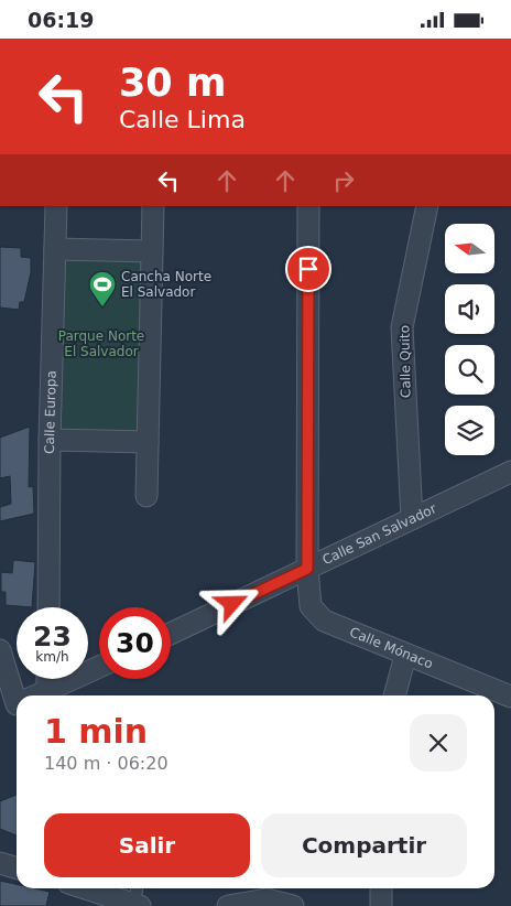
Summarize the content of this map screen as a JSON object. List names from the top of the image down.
{
  "streets": {
    "street": [
      "Calle Quito",
      "Calle Europa",
      "Calle San Salvador",
      "Calle Mónaco"
    ]
  },
  "crossings": [
    ["Calle Quito", "Calle San Salvador"],
    ["Calle San Salvador", "Calle Mónaco"]
  ],
  "parks": ["Parque Norte El Salvador"],
  "places": {
    "sports": ["Cancha Norte El Salvador"]
  },
  "north": "left",
  "page": {
    "status": "06:19",
    "turn": ["30 m", "Calle Lima"],
    "speed": "23 km/h",
    "limit": "30",
    "heading": ["1 min", "140 m · 06:20"],
    "buttons": ["Salir", "Compartir"]
  }
}
